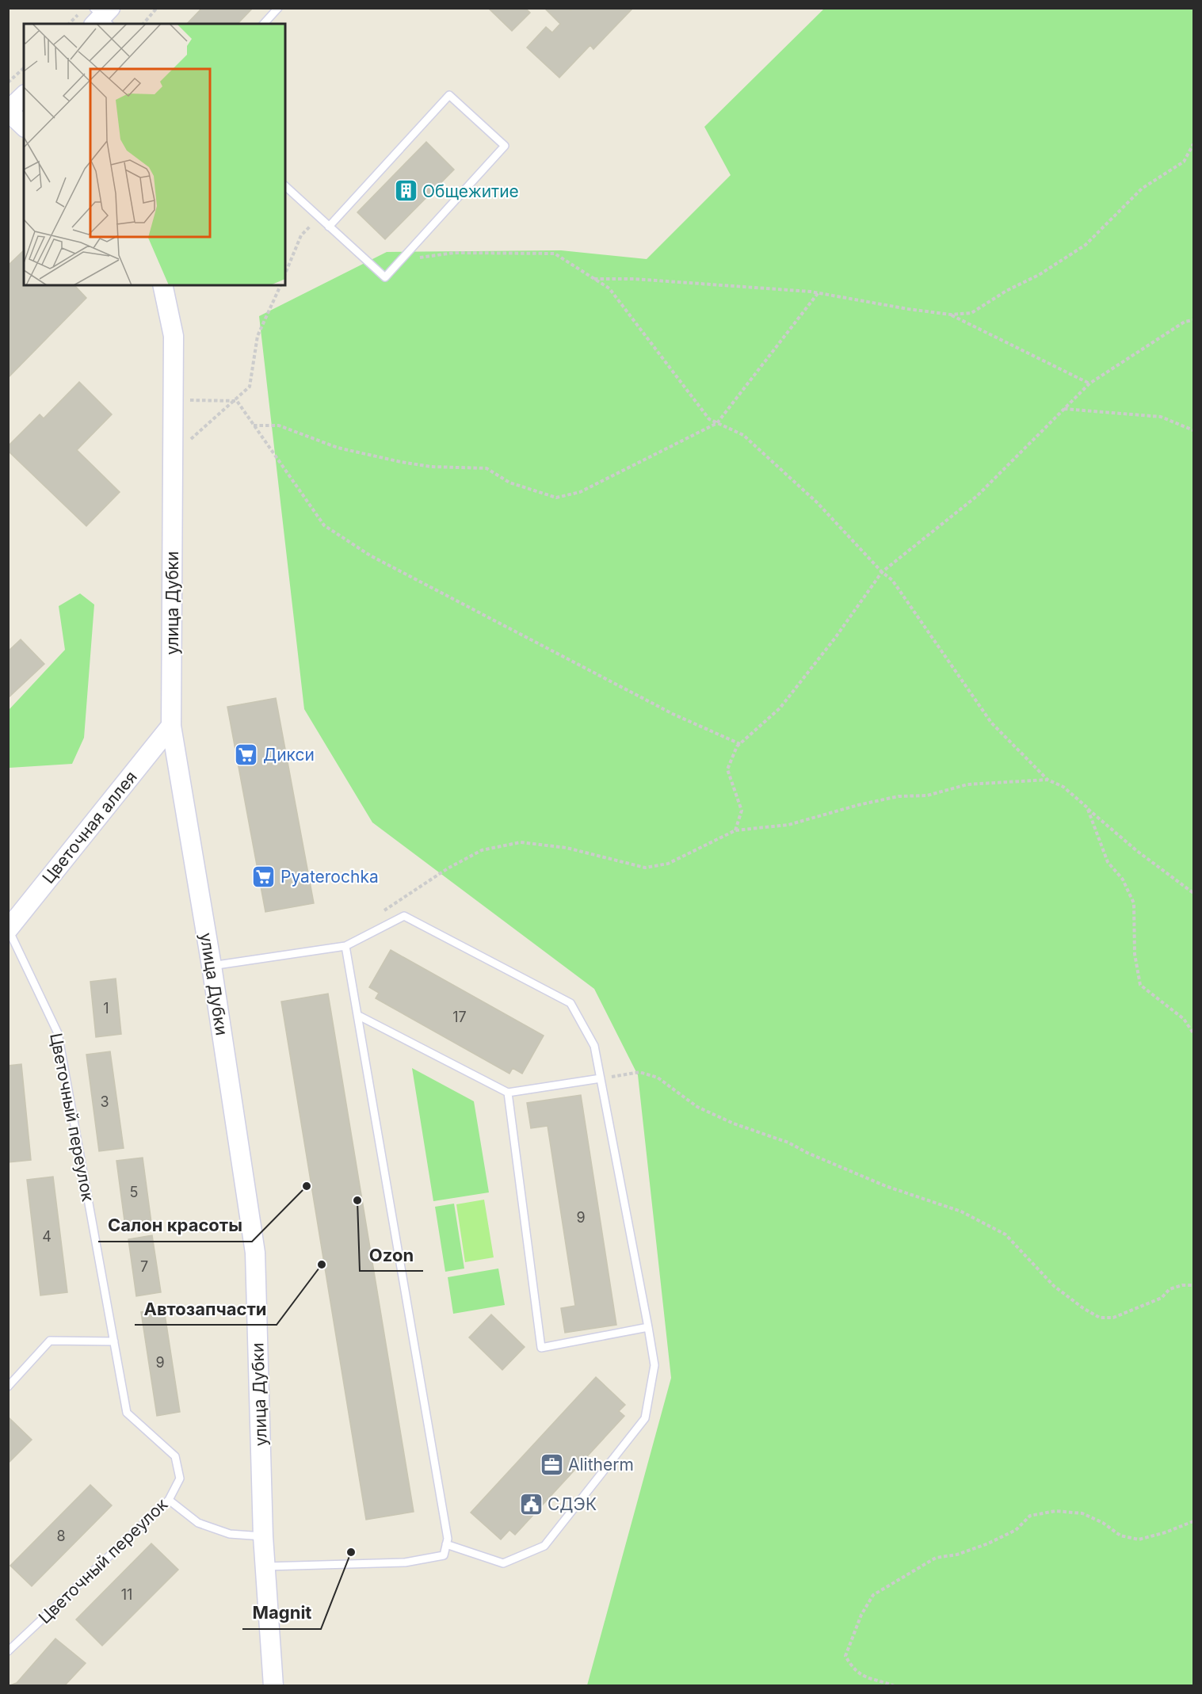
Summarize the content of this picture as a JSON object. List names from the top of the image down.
{
  "streets": {
    "street": ["улица Дубки", "Цветочная аллея"],
    "lane": ["Цветочный переулок"]
  },
  "crossings": [
    ["улица Дубки", "Цветочная аллея"],
    ["Цветочная аллея", "Цветочный переулок"]
  ],
  "places": {
    "building": ["Общежитие"],
    "supermarket": ["Дикси", "Pyaterochka"],
    "other": [
      "Салон красоты",
      "Ozon",
      "Автозапчасти",
      "Magnit"
    ],
    "office": ["Alitherm"],
    "public building": ["СДЭК"]
  },
  "house_numbers": [
    "1",
    "17",
    "3",
    "5",
    "9",
    "4",
    "7",
    "9",
    "8",
    "11"
  ]
}
